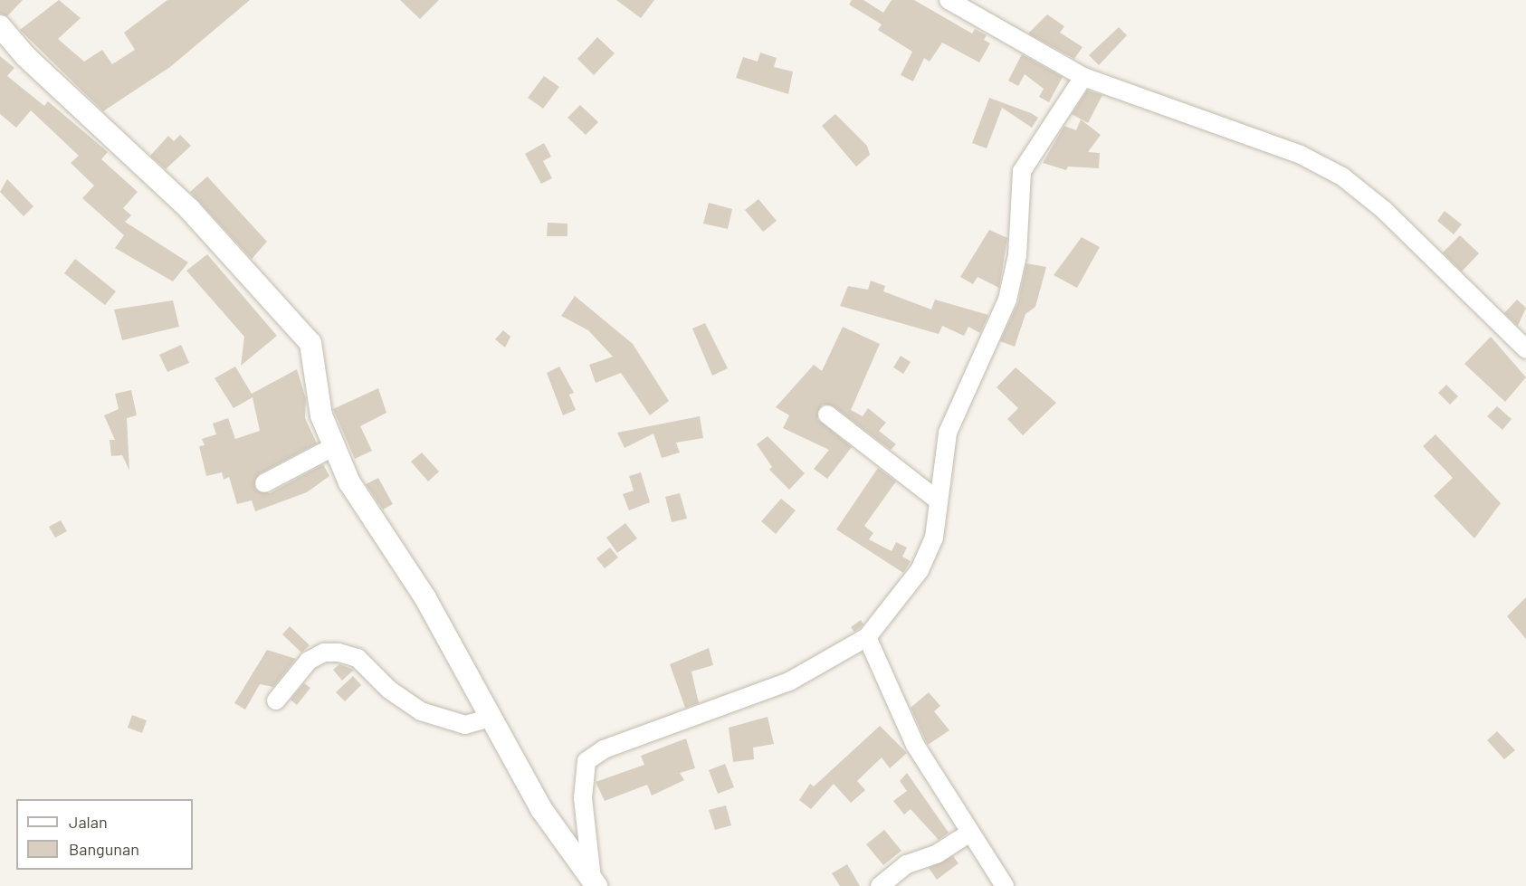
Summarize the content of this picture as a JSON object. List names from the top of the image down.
{
  "legend": ["Jalan", "Bangunan"]
}
